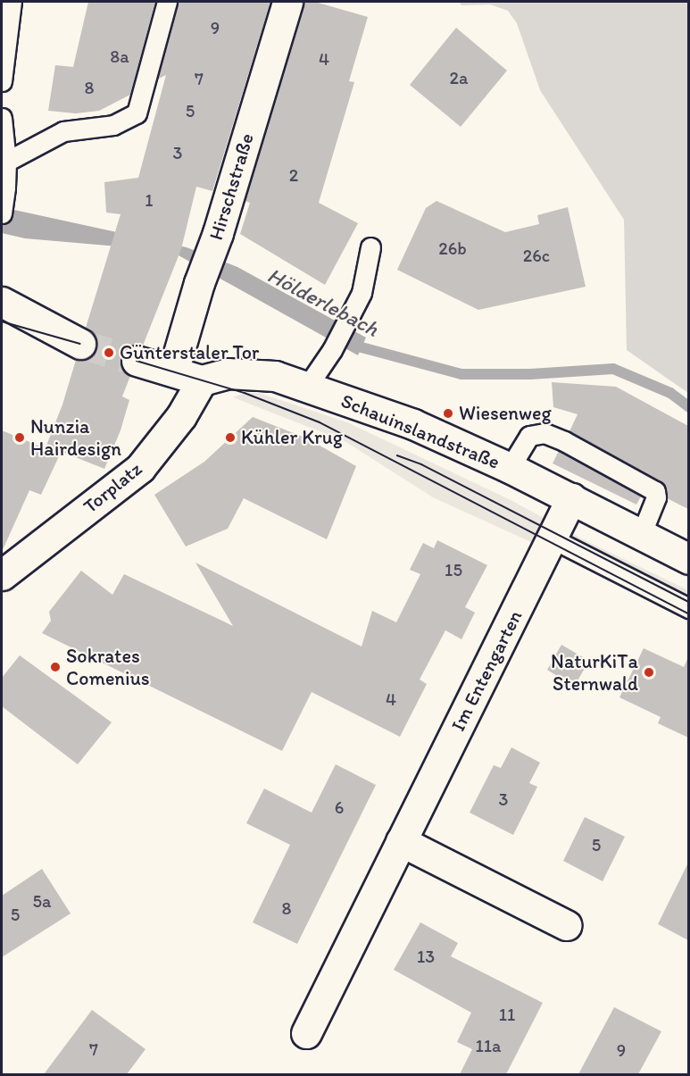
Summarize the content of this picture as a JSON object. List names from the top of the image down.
{
  "streets": {
    "street": [
      "Hirschstraße",
      "Schauinslandstraße",
      "Torplatz",
      "Im Entengarten"
    ]
  },
  "crossings": [
    ["Schauinslandstraße", "Torplatz"],
    ["Schauinslandstraße", "Im Entengarten"]
  ],
  "water": ["Hölderlebach"],
  "places": [
    "Günterstaler Tor",
    "Wiesenweg",
    "Nunzia Hairdesign",
    "Kühler Krug",
    "Sokrates Comenius",
    "NaturKiTa Sternwald"
  ],
  "house_numbers": [
    "9",
    "8a",
    "4",
    "2a",
    "7",
    "8",
    "5",
    "3",
    "2",
    "1",
    "26b",
    "26c",
    "15",
    "4",
    "3",
    "6",
    "5",
    "5a",
    "8",
    "5",
    "13",
    "11",
    "11a",
    "7",
    "9"
  ]
}
